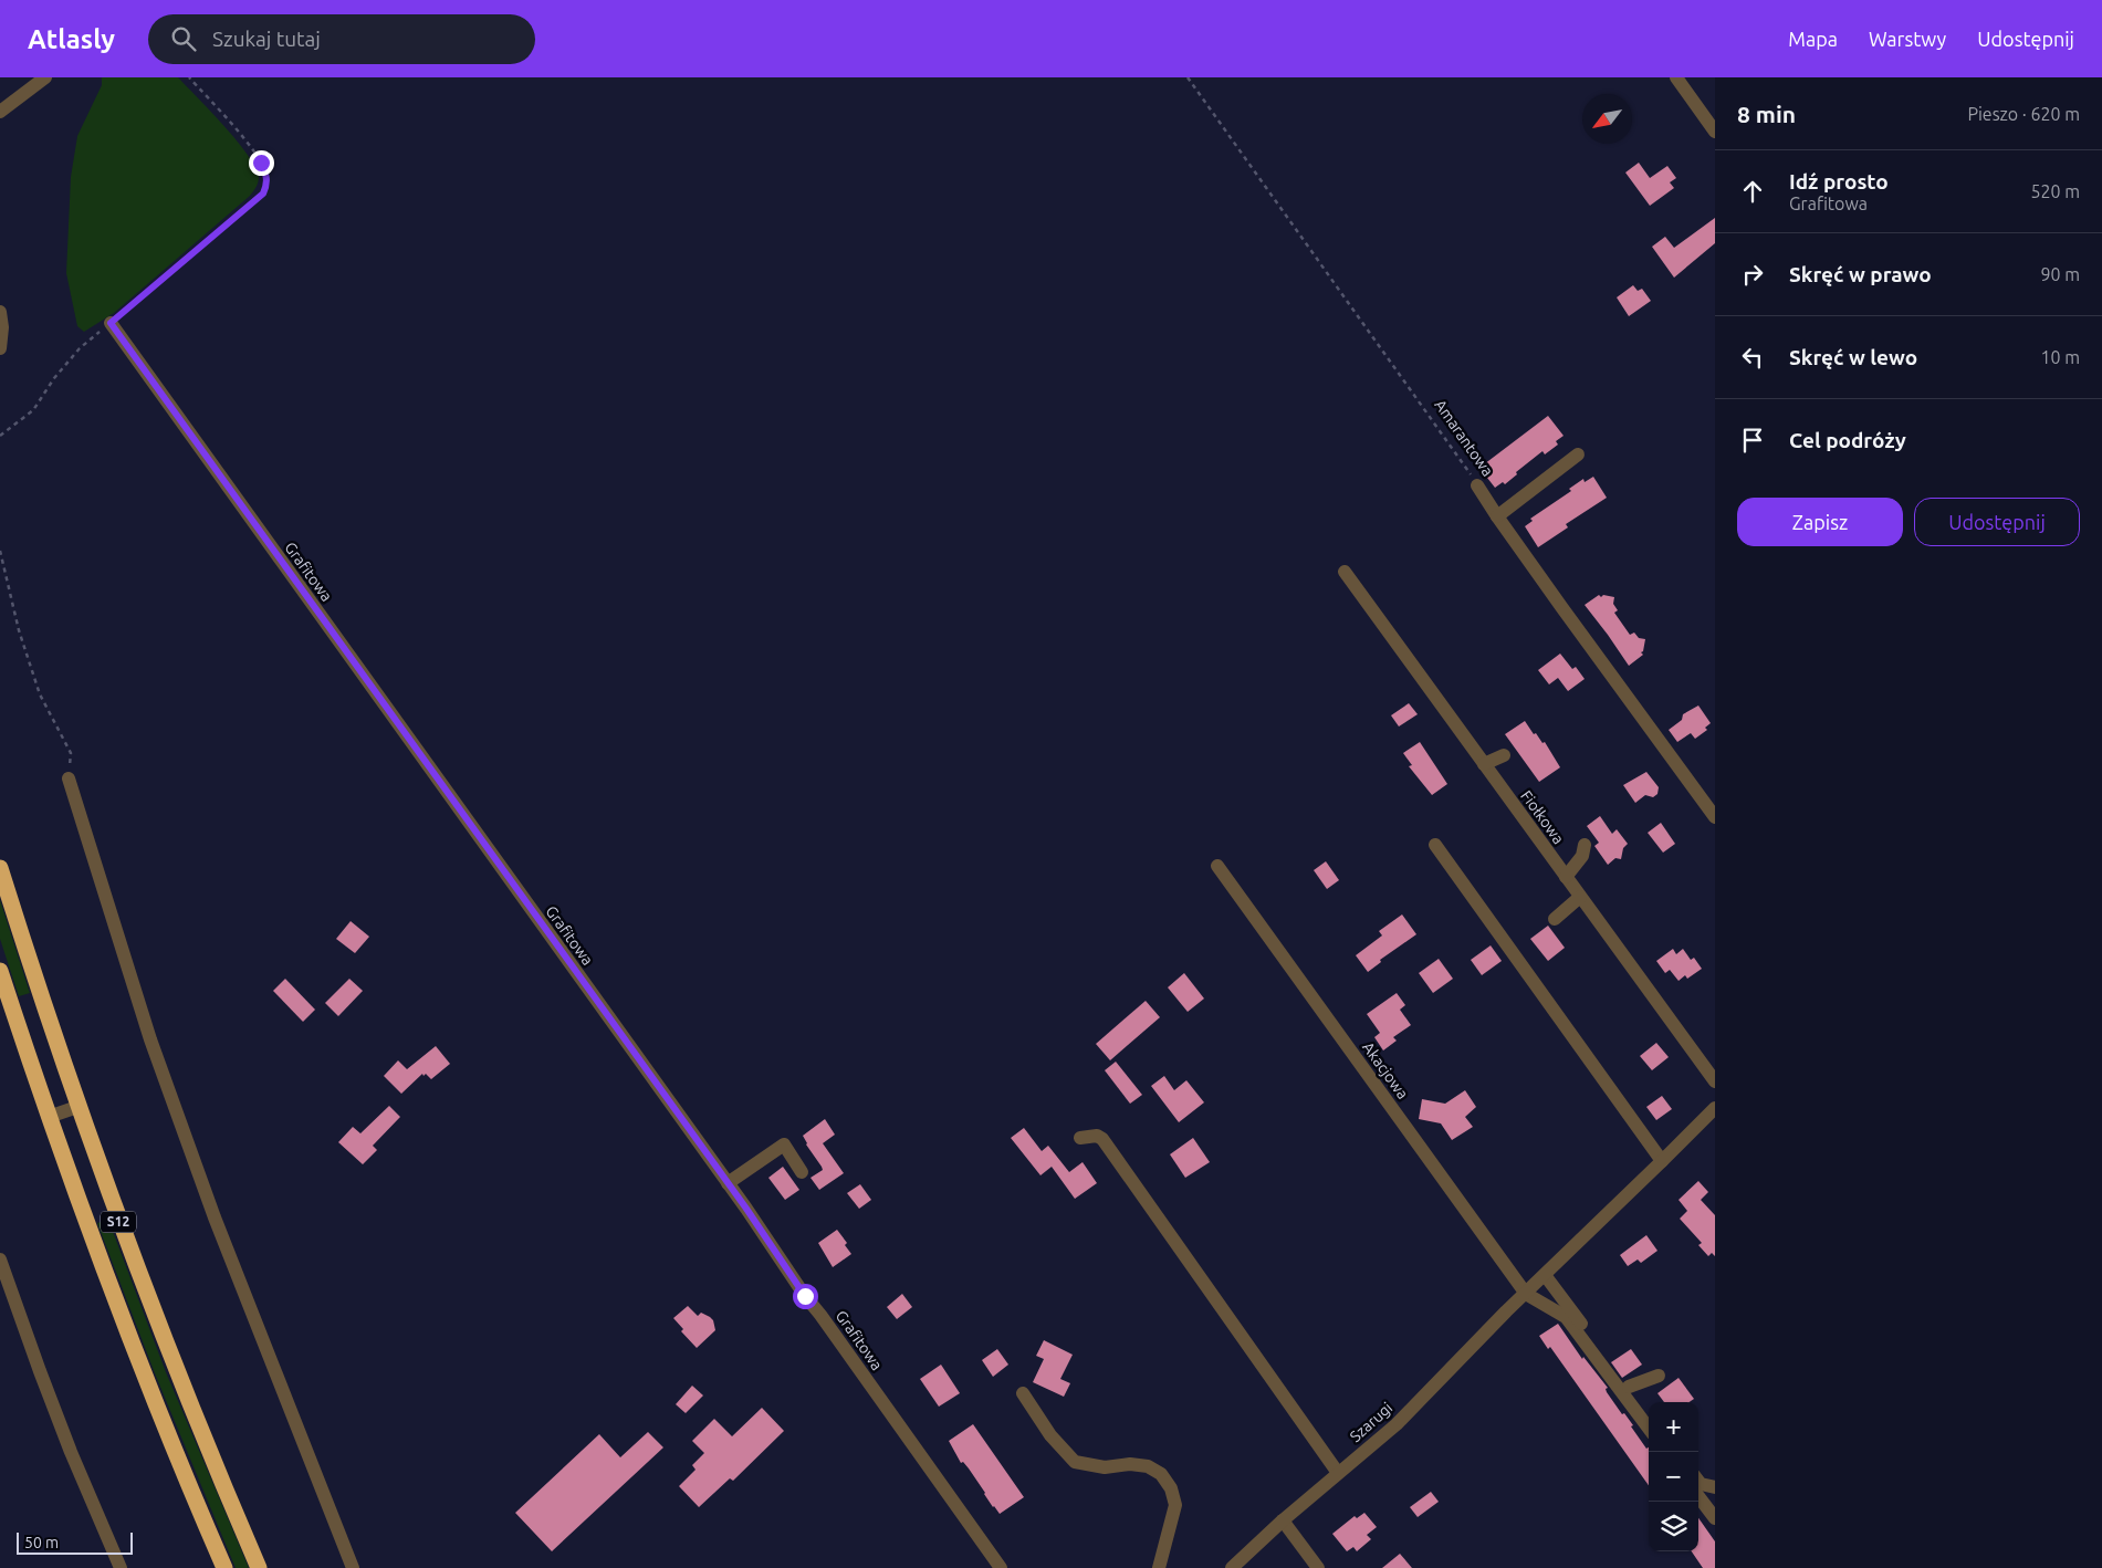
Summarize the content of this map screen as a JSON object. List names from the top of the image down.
{
  "streets": {
    "highway": ["S12"],
    "street": [
      "Amarantowa",
      "Grafitowa",
      "Fiołkowa",
      "Akacjowa",
      "Szarugi"
    ]
  },
  "crossings": [
    ["Akacjowa", "Szarugi"]
  ],
  "scale_bar": "50 m",
  "north": "bottom left",
  "page": {
    "header": "Atlasly",
    "search": "Szukaj tutaj",
    "nav": ["Mapa", "Warstwy", "Udostępnij"],
    "heading": ["8 min", "Pieszo · 620 m"],
    "list": [
      ["Idź prosto", "Grafitowa", "520 m"],
      ["Skręć w prawo", "90 m"],
      ["Skręć w lewo", "10 m"],
      "Cel podróży"
    ],
    "buttons": ["Zapisz", "Udostępnij"],
    "map_buttons": ["+", "−"],
    "scale": "50 m"
  }
}
